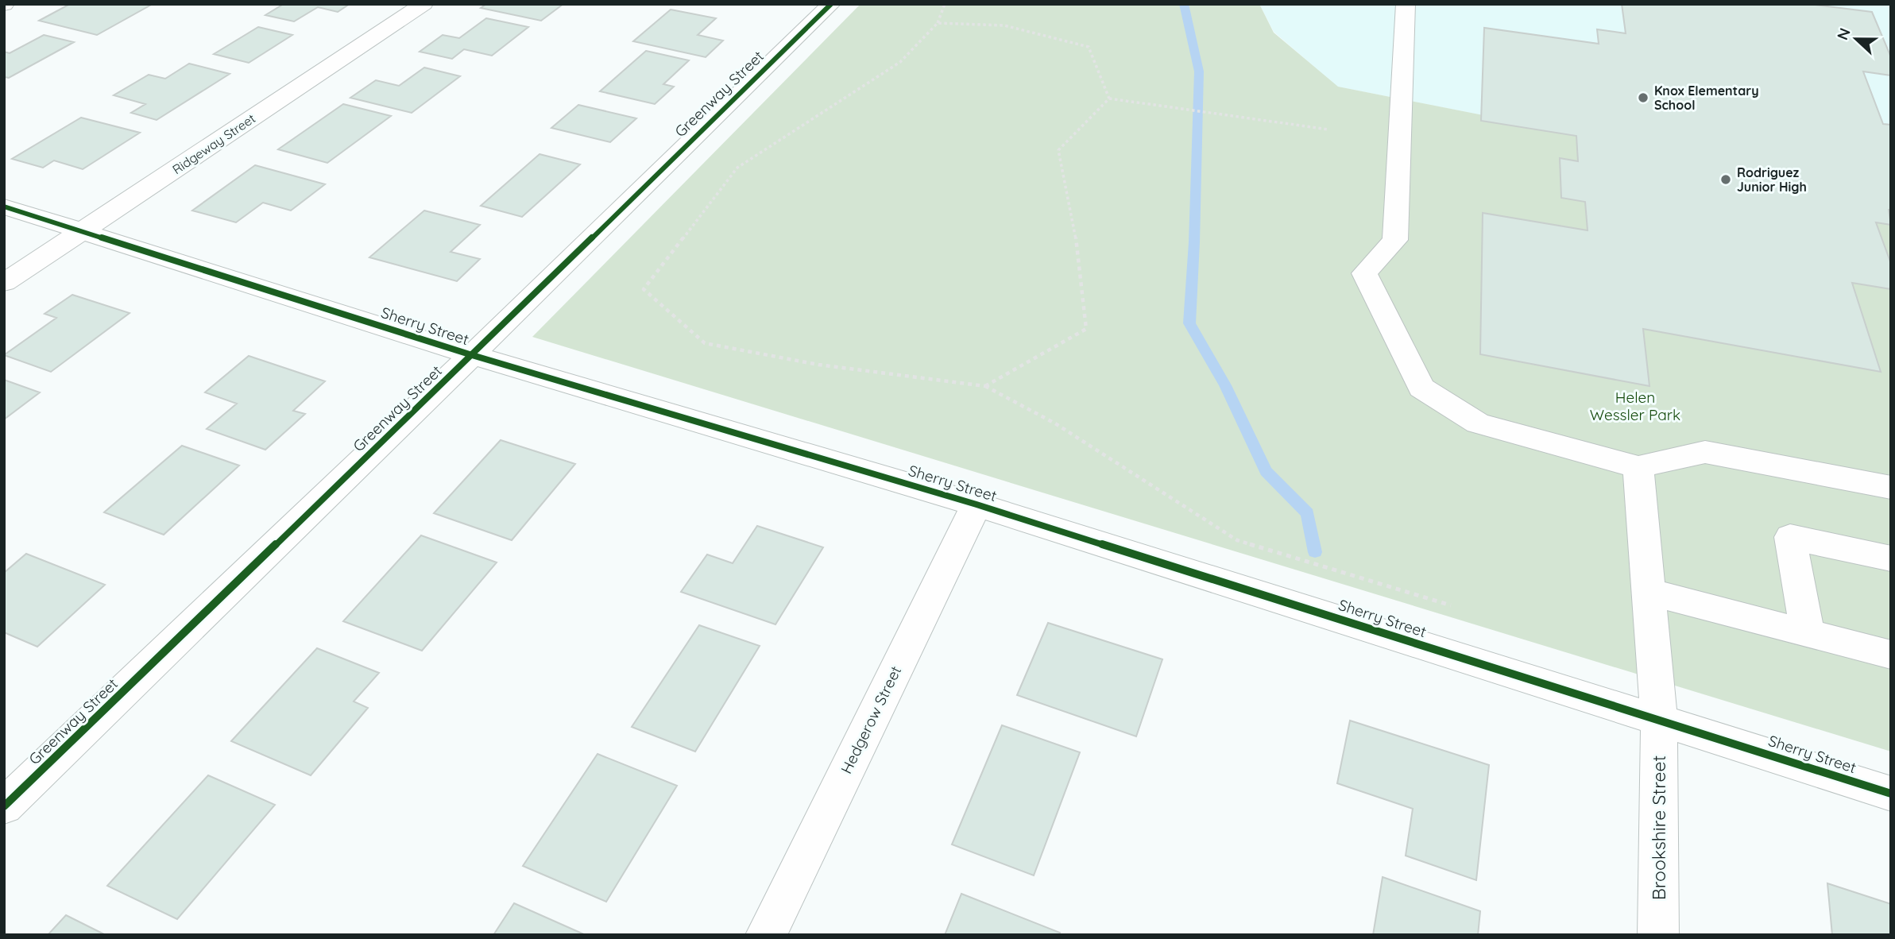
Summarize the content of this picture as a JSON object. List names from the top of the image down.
{
  "streets": {
    "street": [
      "Greenway Street",
      "Ridgeway Street",
      "Sherry Street",
      "Hedgerow Street",
      "Brookshire Street"
    ]
  },
  "crossings": [
    ["Greenway Street", "Sherry Street"],
    ["Ridgeway Street", "Sherry Street"],
    ["Sherry Street", "Hedgerow Street"],
    ["Sherry Street", "Brookshire Street"]
  ],
  "parks": ["Helen Wessler Park"],
  "places": ["Knox Elementary School", "Rodriguez Junior High"],
  "north": "left"
}
